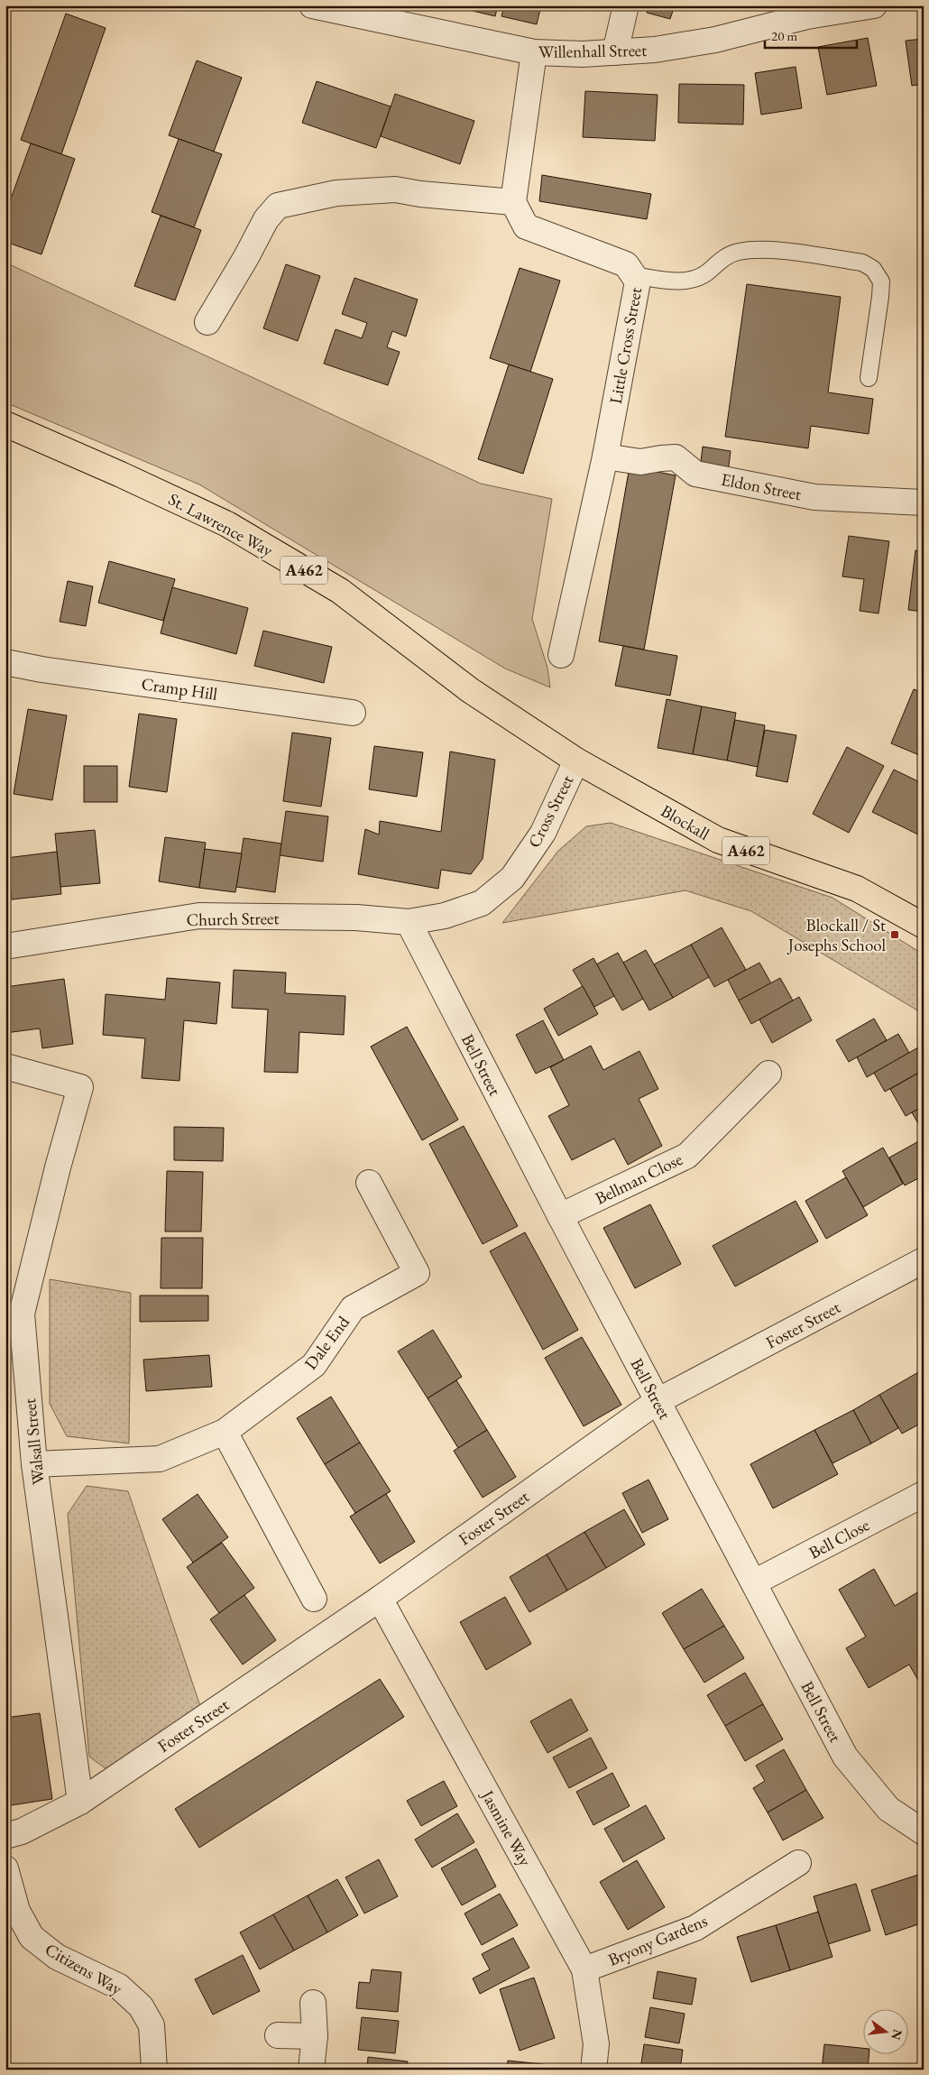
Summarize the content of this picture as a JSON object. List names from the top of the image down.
{
  "streets": {
    "main road": ["St. Lawrence Way", "A462", "Blockall"],
    "street": [
      "Willenhall Street",
      "Little Cross Street",
      "Eldon Street",
      "Cramp Hill",
      "Cross Street",
      "Church Street",
      "Bell Street",
      "Bellman Close",
      "Foster Street",
      "Dale End",
      "Walsall Street",
      "Bell Close",
      "Jasmine Way",
      "Bryony Gardens",
      "Citizens Way"
    ]
  },
  "crossings": [
    ["Little Cross Street", "Eldon Street"],
    ["St. Lawrence Way", "Cross Street"],
    ["St. Lawrence Way", "Blockall"],
    ["Cross Street", "Blockall"],
    ["Cross Street", "Church Street"],
    ["Cross Street", "Bell Street"],
    ["Church Street", "Bell Street"],
    ["Bell Street", "Bellman Close"],
    ["Bell Street", "Foster Street"],
    ["Bell Street", "Bell Close"],
    ["Foster Street", "Walsall Street"],
    ["Foster Street", "Jasmine Way"],
    ["Dale End", "Walsall Street"],
    ["Jasmine Way", "Bryony Gardens"]
  ],
  "places": {
    "transit": ["Blockall / St Josephs School"]
  },
  "scale_bar": "20 m",
  "north": "right"
}
